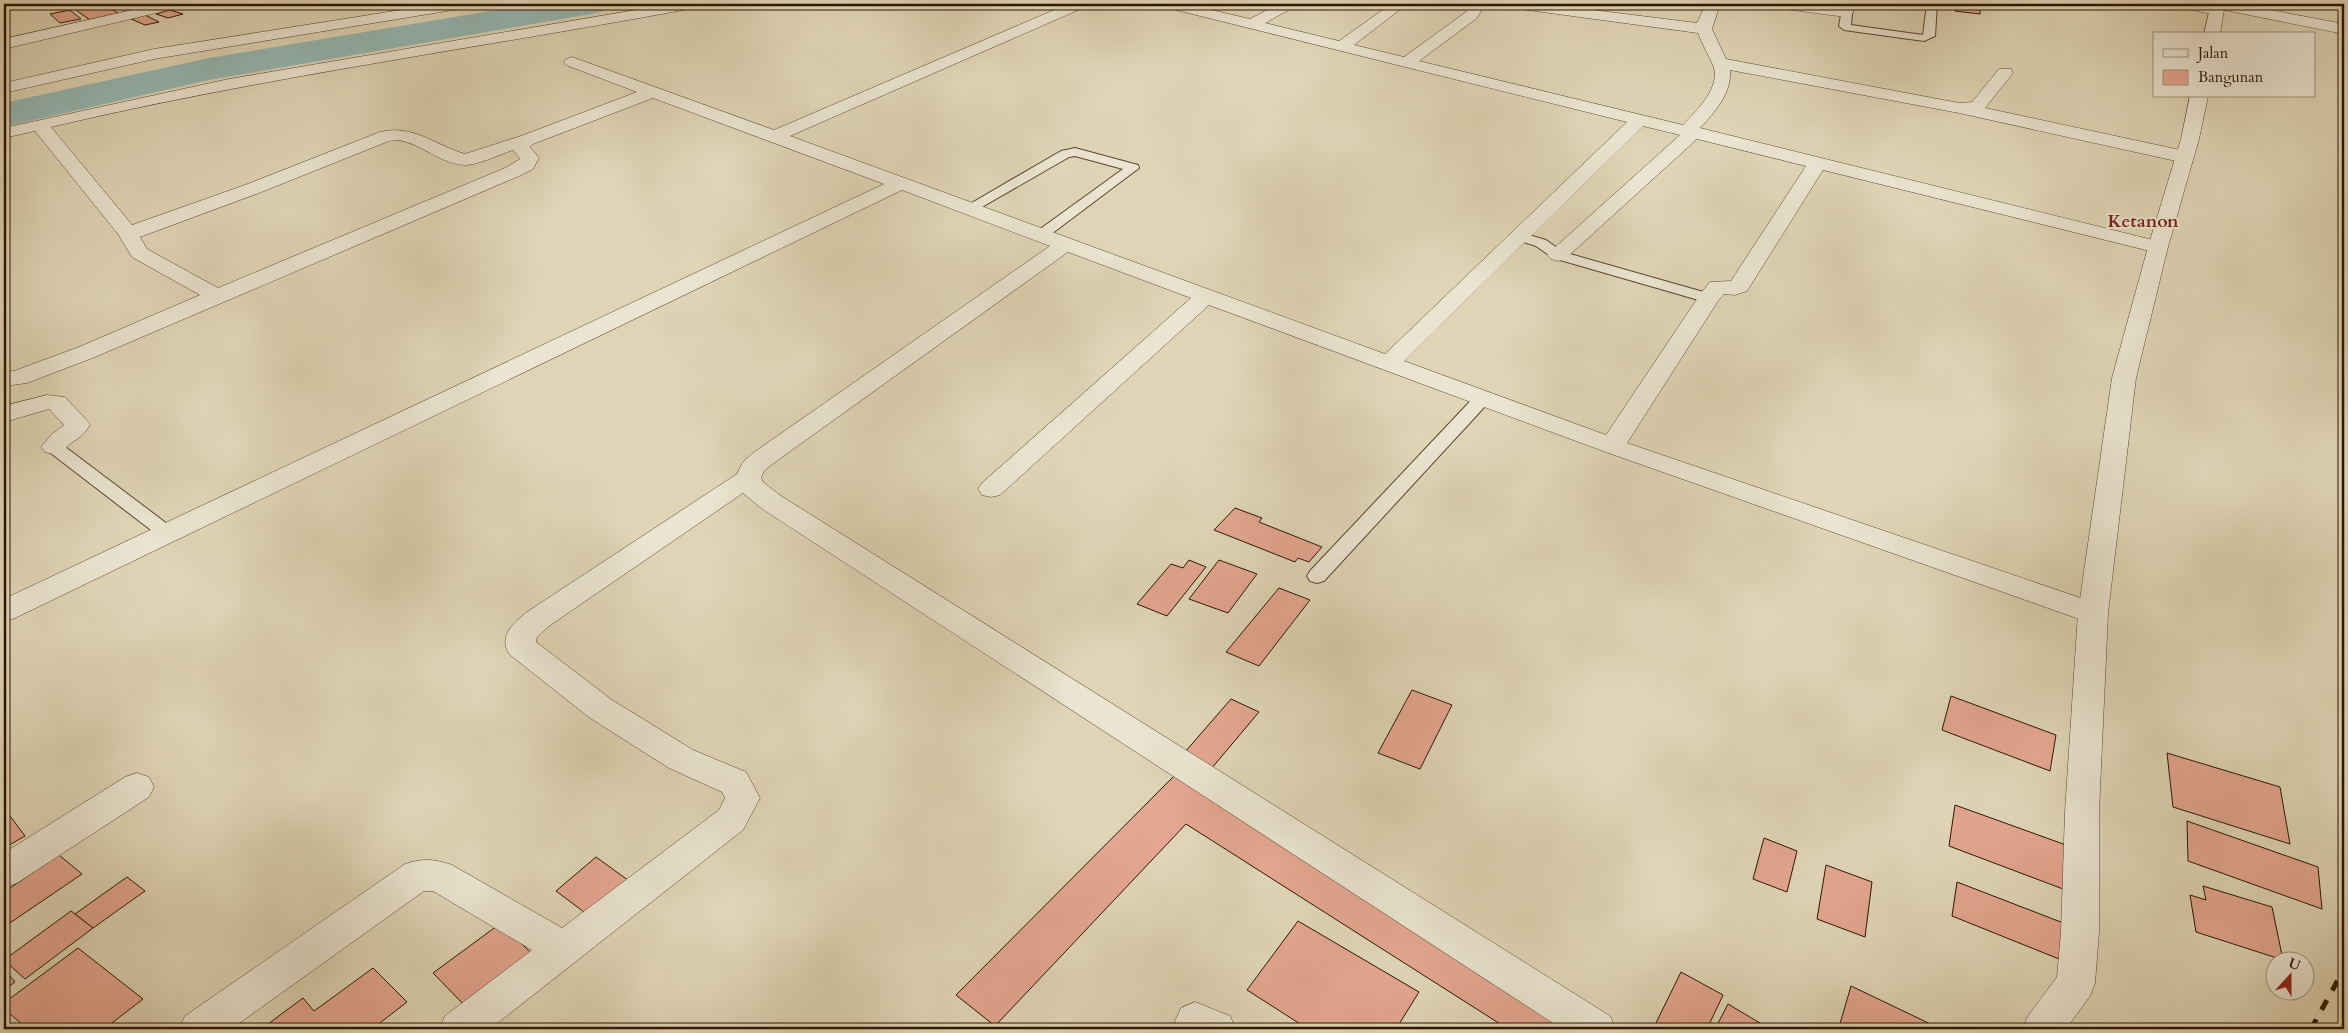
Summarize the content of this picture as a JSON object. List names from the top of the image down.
{
  "districts": ["Ketanon"],
  "legend": ["Jalan", "Bangunan"],
  "north": "top"
}
